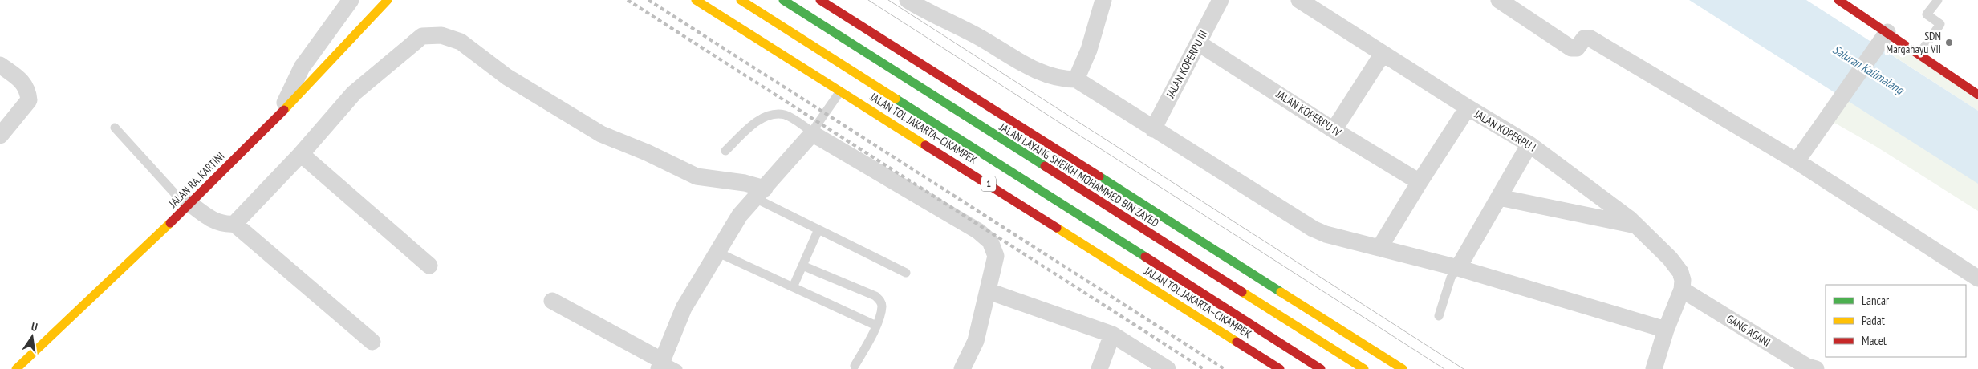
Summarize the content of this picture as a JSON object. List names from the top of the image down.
{
  "streets": {
    "main road": [
      "JALAN TOL JAKARTA–CIKAMPEK",
      "JALAN LAYANG SHEIKH MOHAMMED BIN ZAYED",
      "JALAN RA. KARTINI",
      "1"
    ],
    "street": [
      "JALAN KOPERPU III",
      "JALAN KOPERPU IV",
      "JALAN KOPERPU I",
      "GANG AGANI"
    ]
  },
  "crossings": [
    ["JALAN KOPERPU III", "JALAN KOPERPU IV"],
    ["JALAN KOPERPU I", "GANG AGANI"]
  ],
  "water": ["Saluran Kalimalang"],
  "places": ["SDN Margahayu VII"],
  "legend": ["Lancar", "Padat", "Macet"],
  "north": "top"
}
